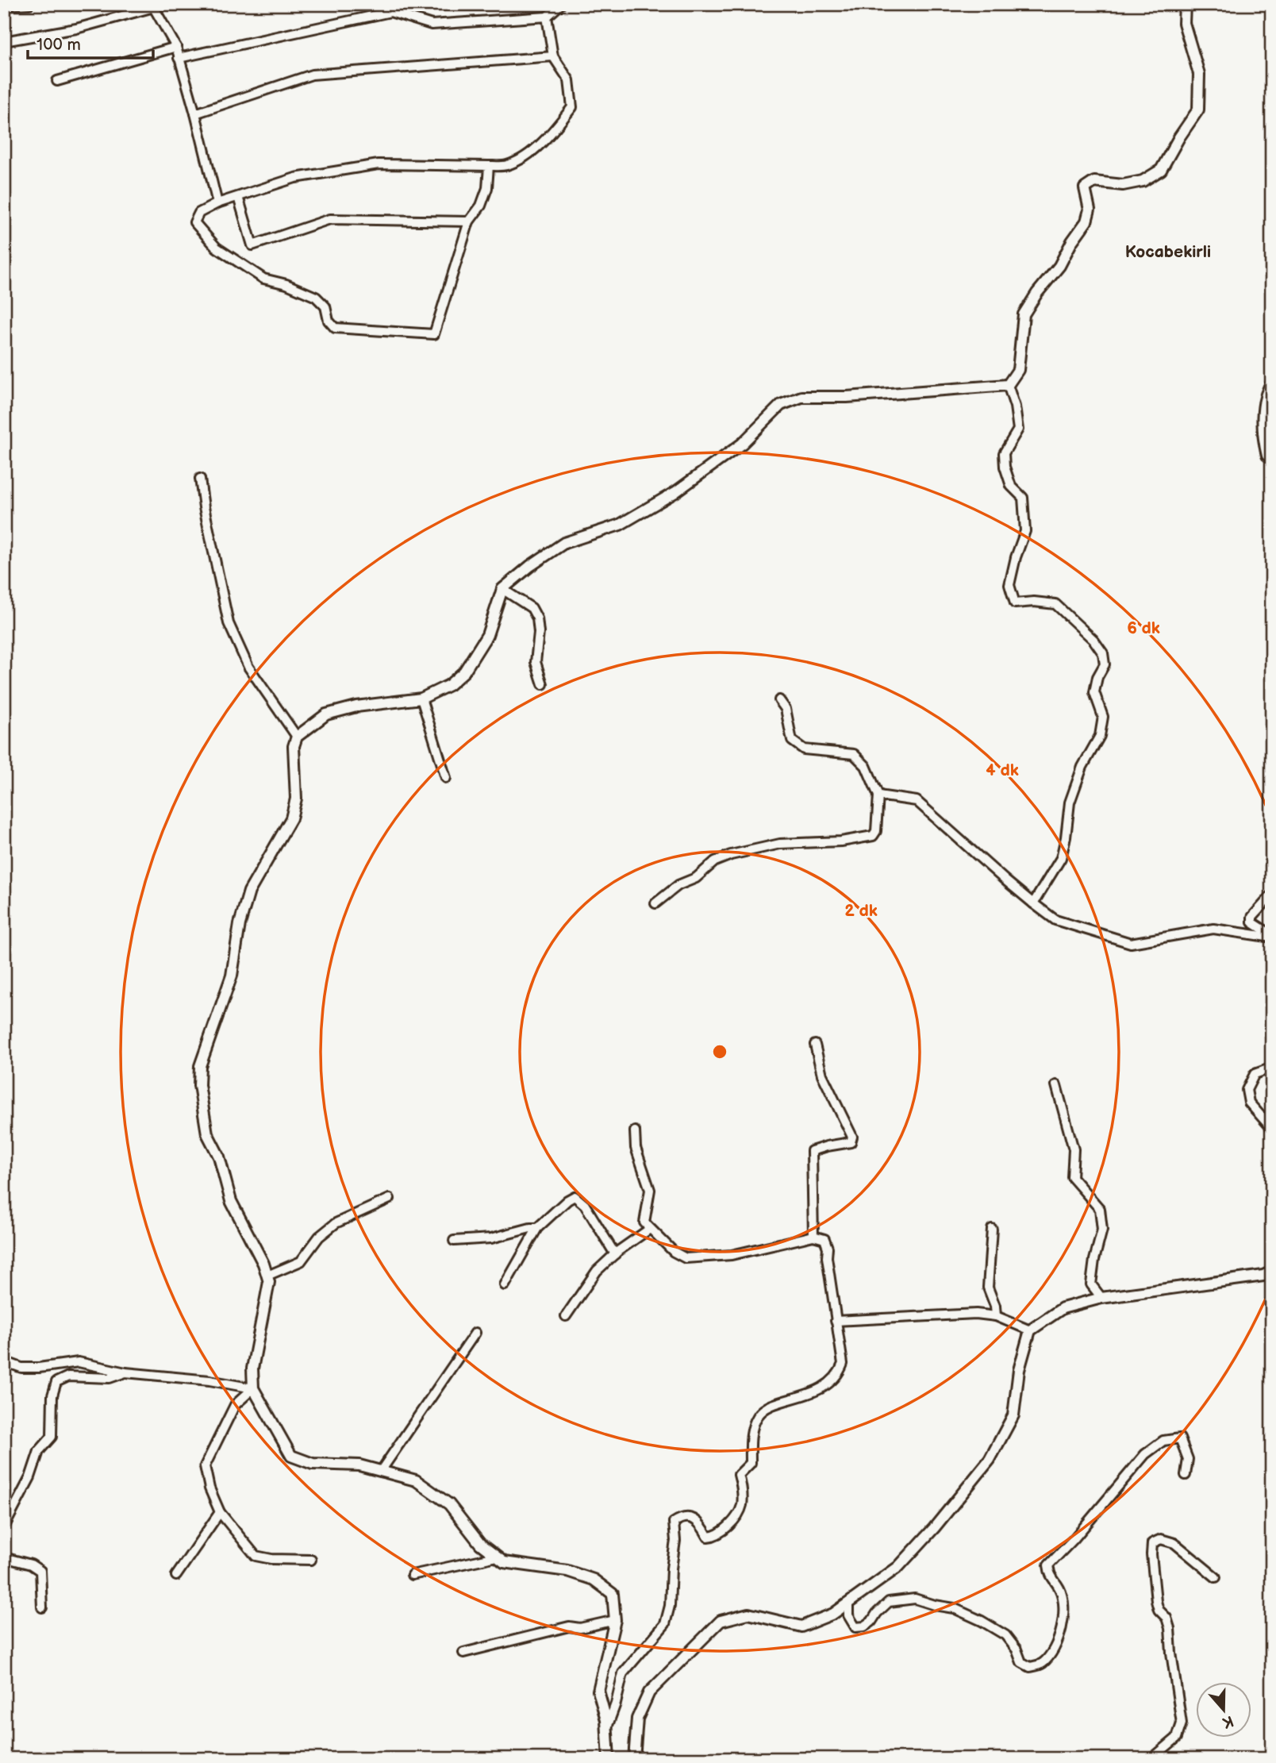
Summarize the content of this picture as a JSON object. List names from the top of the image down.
{
  "districts": ["Kocabekirli"],
  "scale_bar": "100 m",
  "north": "bottom",
  "rings": ["6 dk", "4 dk", "2 dk"]
}
